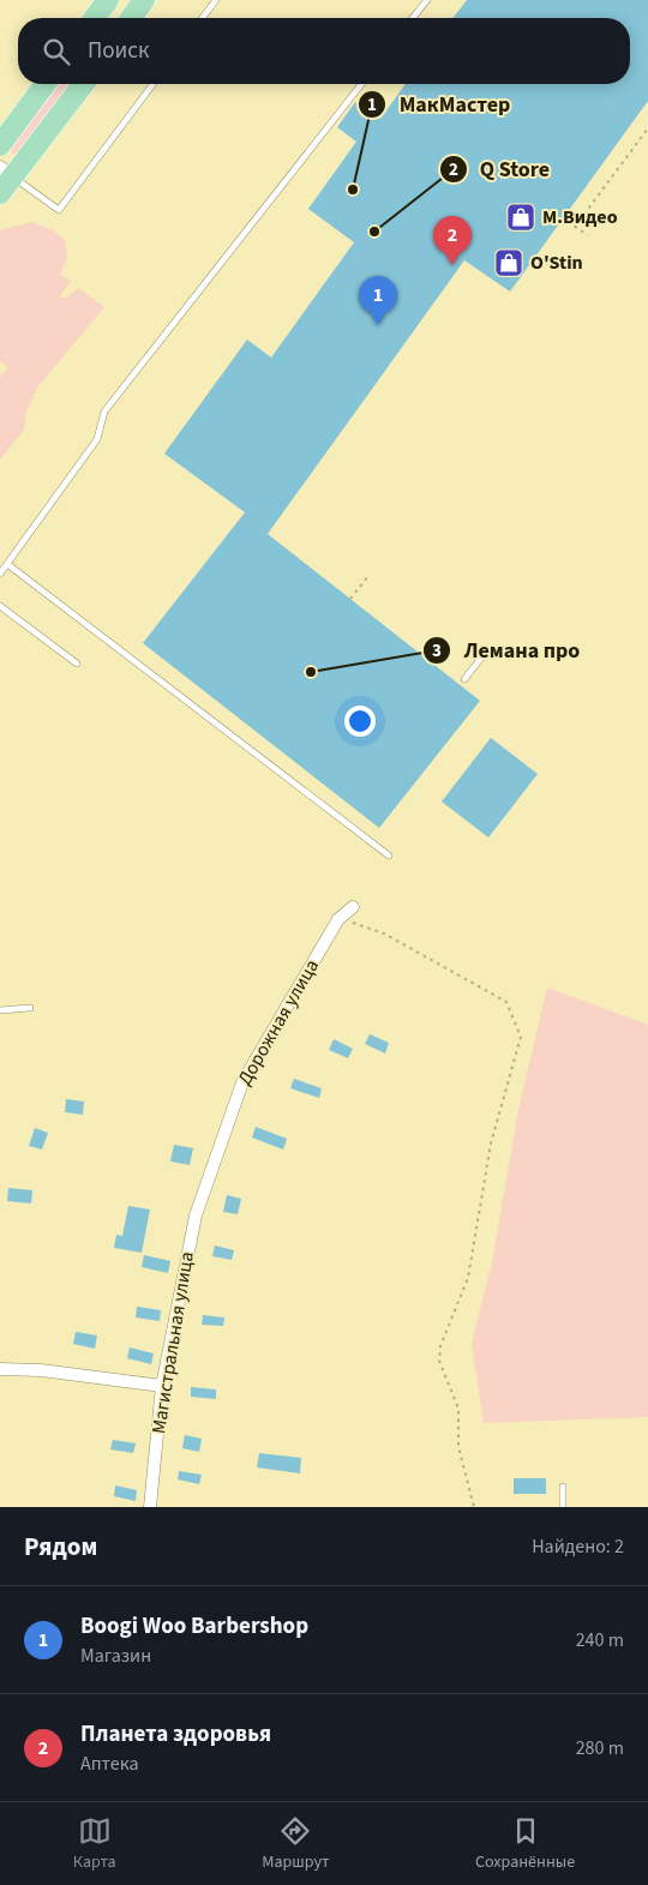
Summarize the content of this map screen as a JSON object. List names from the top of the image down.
{
  "streets": {
    "street": ["Дорожная улица", "Магистральная улица"]
  },
  "crossings": [
    ["Дорожная улица", "Магистральная улица"]
  ],
  "places": {
    "other": ["МакМастер", "Q Store", "Лемана про"],
    "shop": ["М.Видео", "O'Stin"]
  },
  "page": {
    "search": "Поиск",
    "pins": ["2", "1"],
    "heading": ["Рядом", "Найдено: 2"],
    "list": [
      {
        "mark": "1",
        "name": "Boogi Woo Barbershop",
        "note": "Магазин",
        "value": "240 m"
      },
      {
        "mark": "2",
        "name": "Планета здоровья",
        "note": "Аптека",
        "value": "280 m"
      }
    ],
    "nav": ["Карта", "Маршрут", "Сохранённые"]
  }
}
